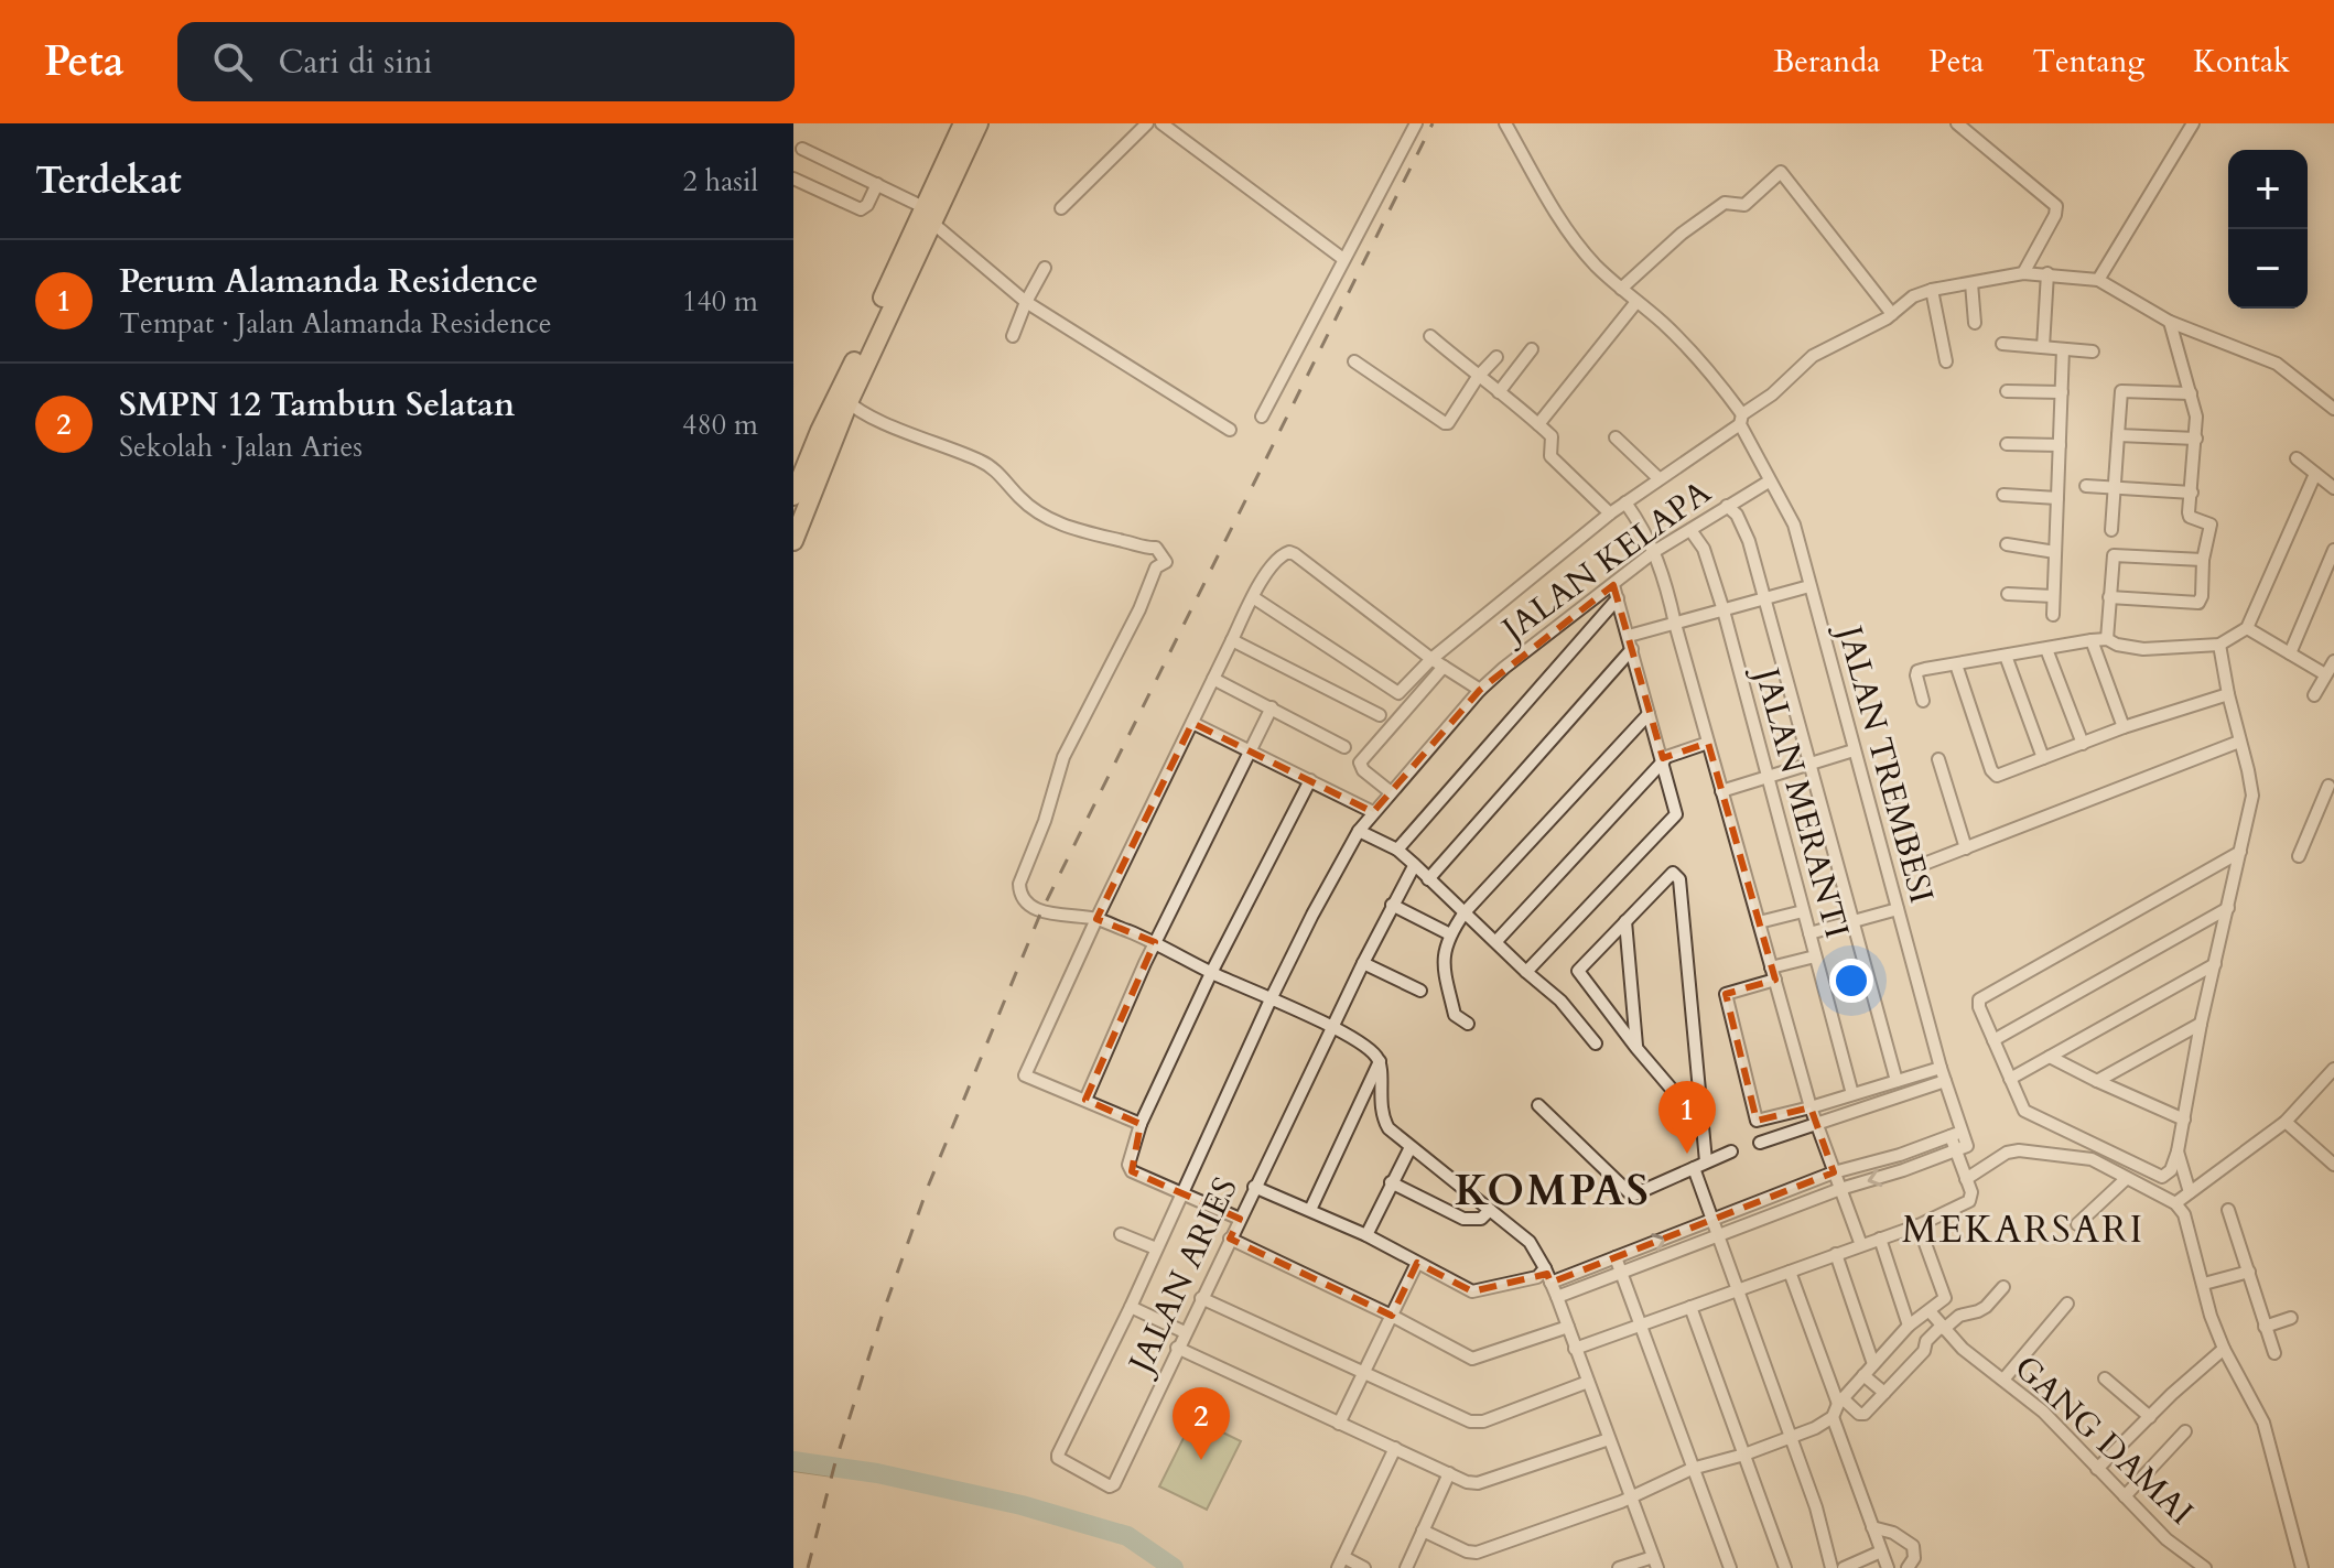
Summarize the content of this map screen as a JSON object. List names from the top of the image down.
{
  "streets": {
    "street": [
      "JALAN KELAPA",
      "JALAN TREMBESI",
      "JALAN MERANTI",
      "JALAN ARIES",
      "GANG DAMAI"
    ]
  },
  "crossings": [
    ["JALAN KELAPA", "JALAN TREMBESI"],
    ["JALAN KELAPA", "JALAN MERANTI"],
    ["JALAN KELAPA", "JALAN ARIES"]
  ],
  "districts": ["KOMPAS", "MEKARSARI"],
  "page": {
    "header": "Peta",
    "search": "Cari di sini",
    "nav": [
      "Beranda",
      "Peta",
      "Tentang",
      "Kontak"
    ],
    "heading": ["Terdekat", "2 hasil"],
    "map_buttons": ["+", "−"],
    "list": [
      {
        "mark": "1",
        "name": "Perum Alamanda Residence",
        "note": "Tempat · Jalan Alamanda Residence",
        "value": "140 m"
      },
      {
        "mark": "2",
        "name": "SMPN 12 Tambun Selatan",
        "note": "Sekolah · Jalan Aries",
        "value": "480 m"
      }
    ],
    "pins": ["1", "2"]
  }
}
